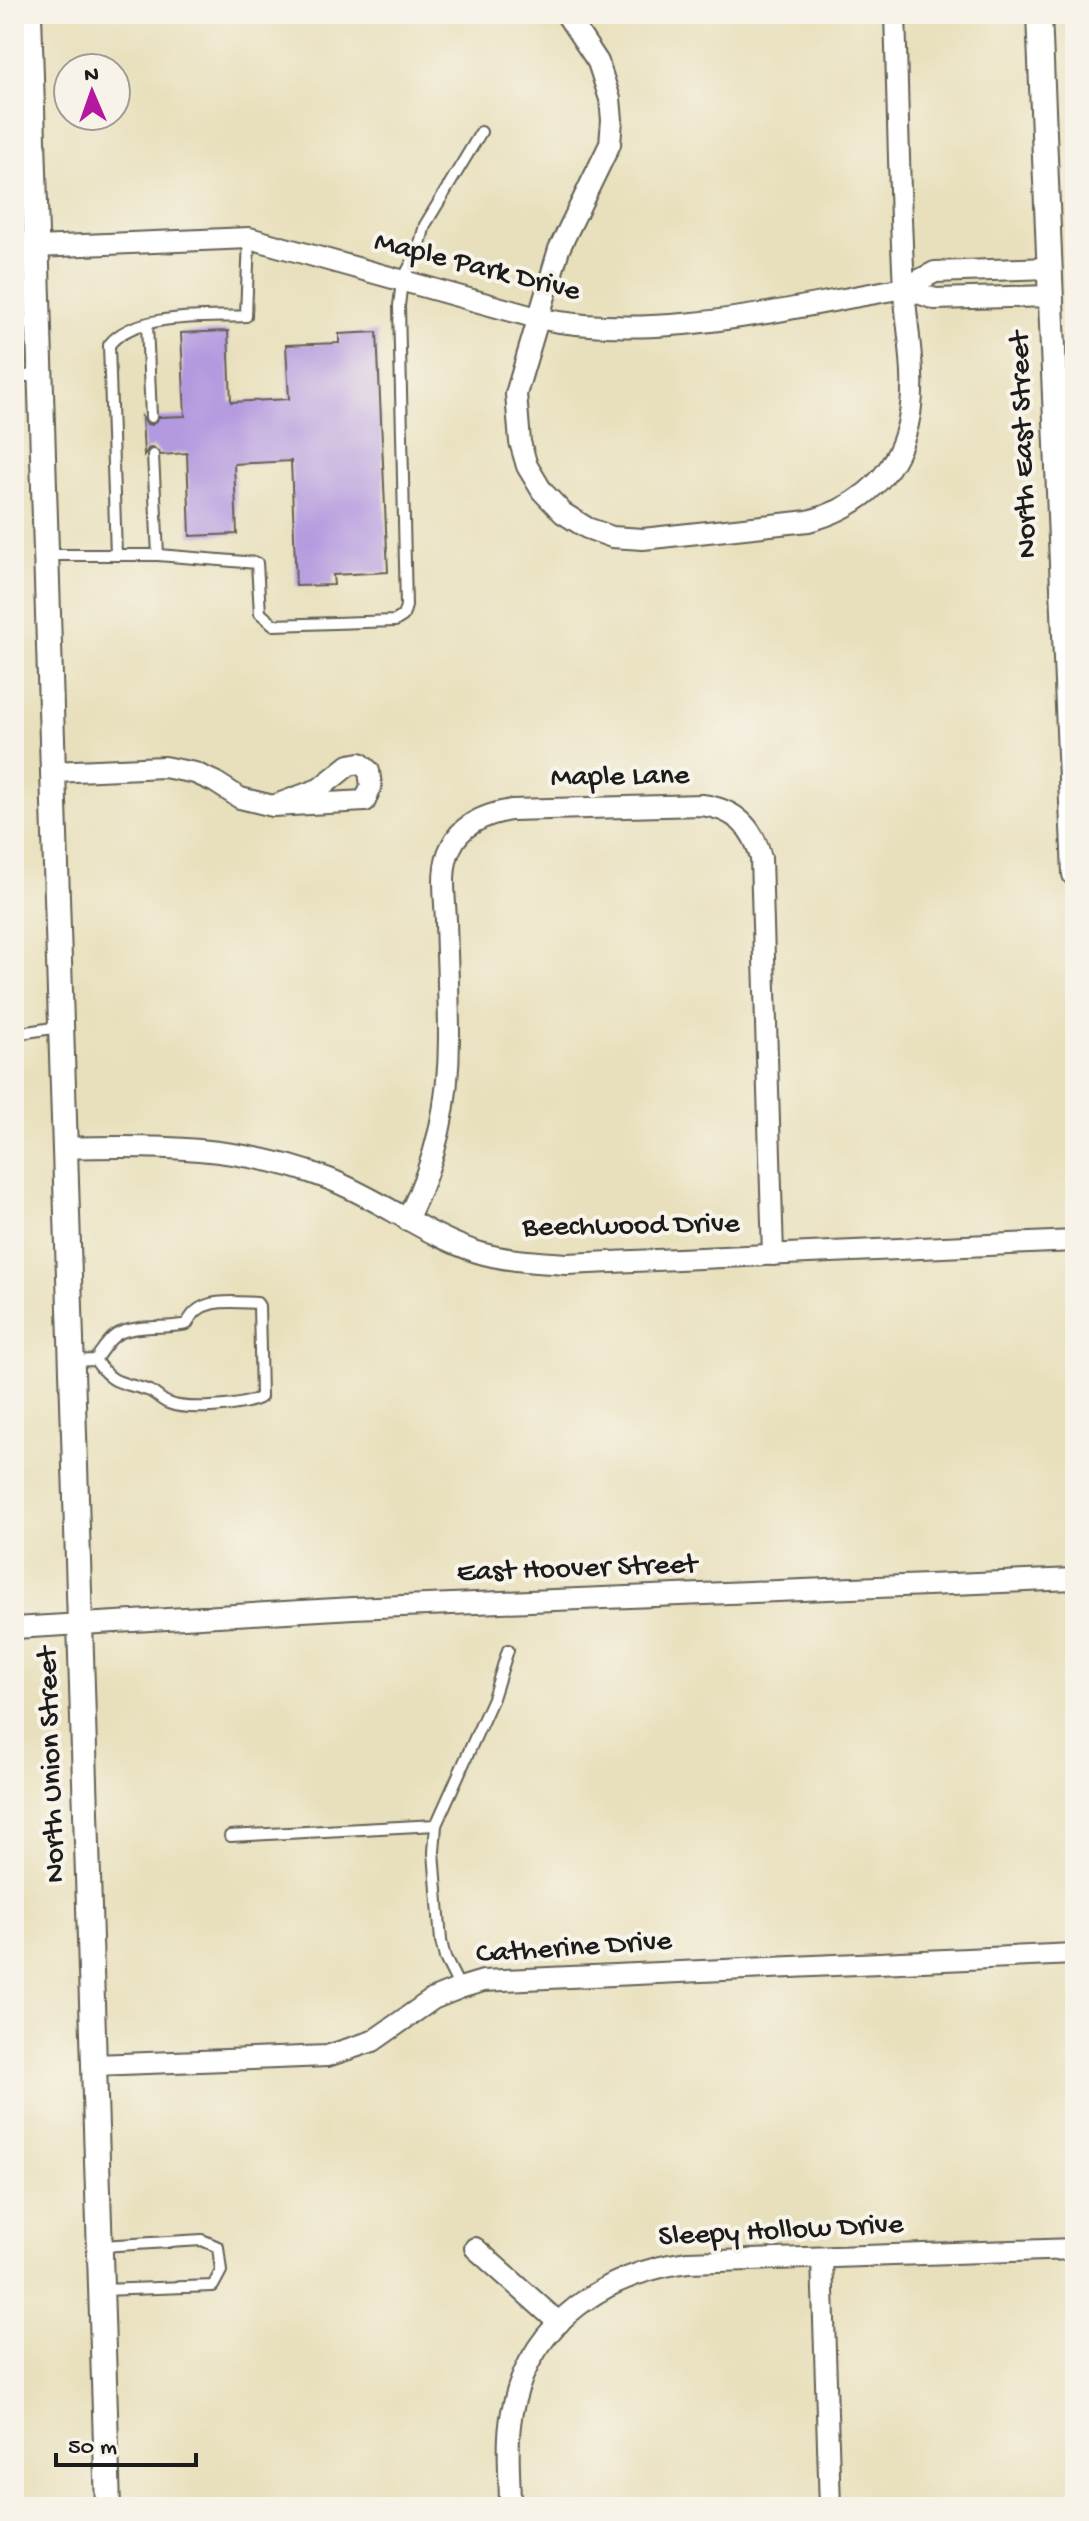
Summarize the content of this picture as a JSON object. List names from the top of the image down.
{
  "streets": {
    "street": [
      "Maple Park Drive",
      "North East Street",
      "Maple Lane",
      "Beechwood Drive",
      "East Hoover Street",
      "North Union Street",
      "Catherine Drive",
      "Sleepy Hollow Drive"
    ]
  },
  "crossings": [
    ["Maple Park Drive", "North East Street"],
    ["Maple Park Drive", "North Union Street"],
    ["Maple Lane", "Beechwood Drive"],
    ["Beechwood Drive", "North Union Street"],
    ["East Hoover Street", "North Union Street"],
    ["North Union Street", "Catherine Drive"]
  ],
  "scale_bar": "50 m",
  "north": "top"
}
